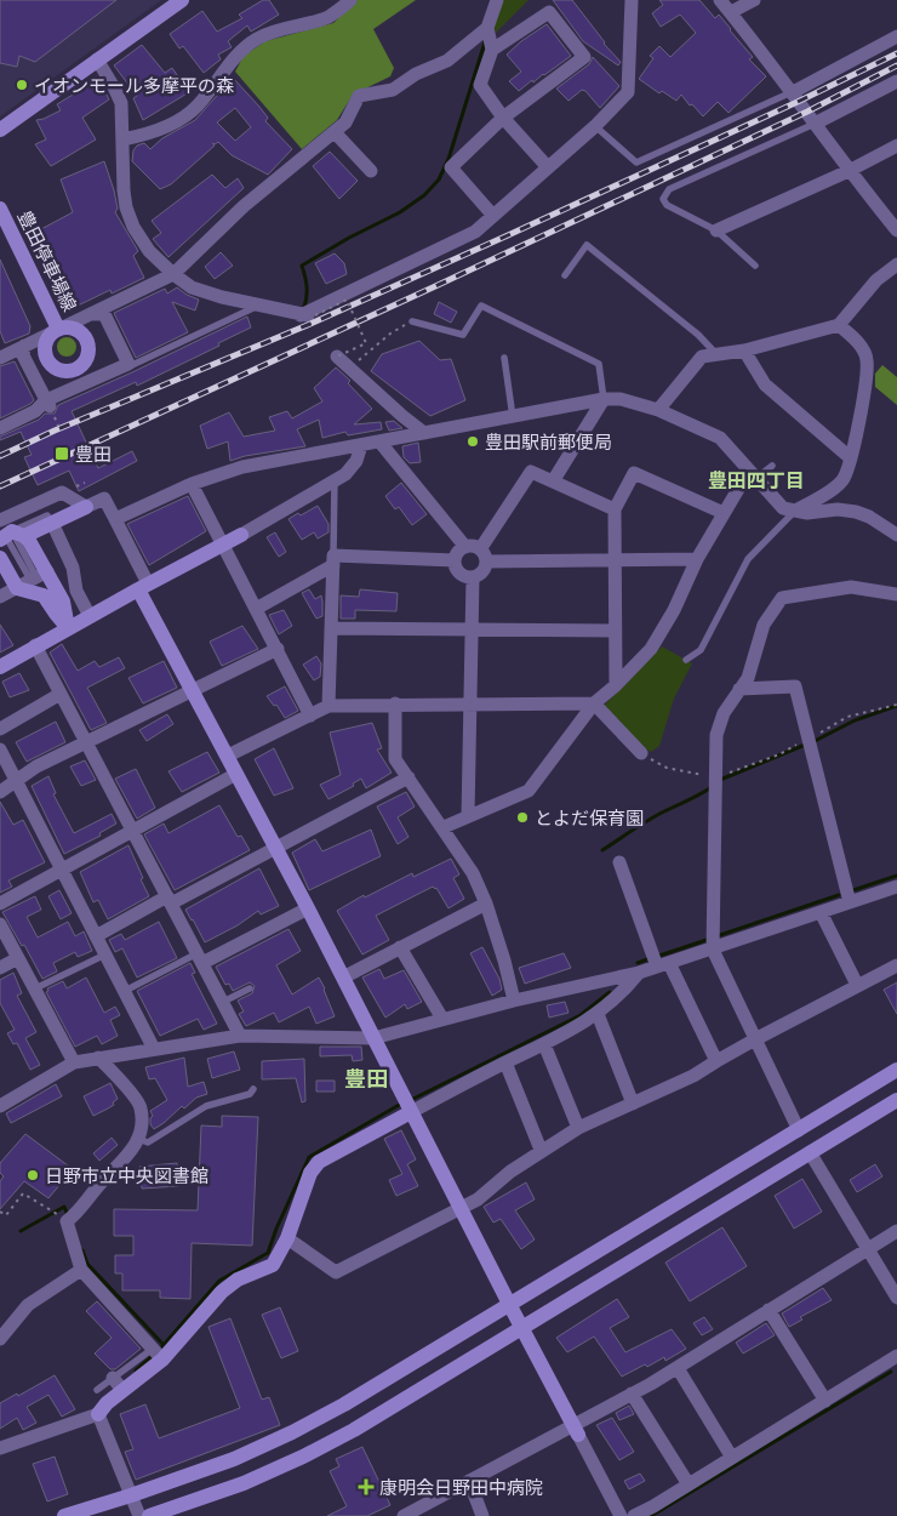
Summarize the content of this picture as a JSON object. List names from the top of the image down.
{
  "streets": {
    "street": ["豊田停車場線"]
  },
  "districts": ["豊田四丁目", "豊田"],
  "places": {
    "other": [
      "イオンモール多摩平の森",
      "豊田駅前郵便局",
      "とよだ保育園",
      "日野市立中央図書館"
    ],
    "transit": ["豊田"],
    "health": ["康明会日野田中病院"]
  }
}
